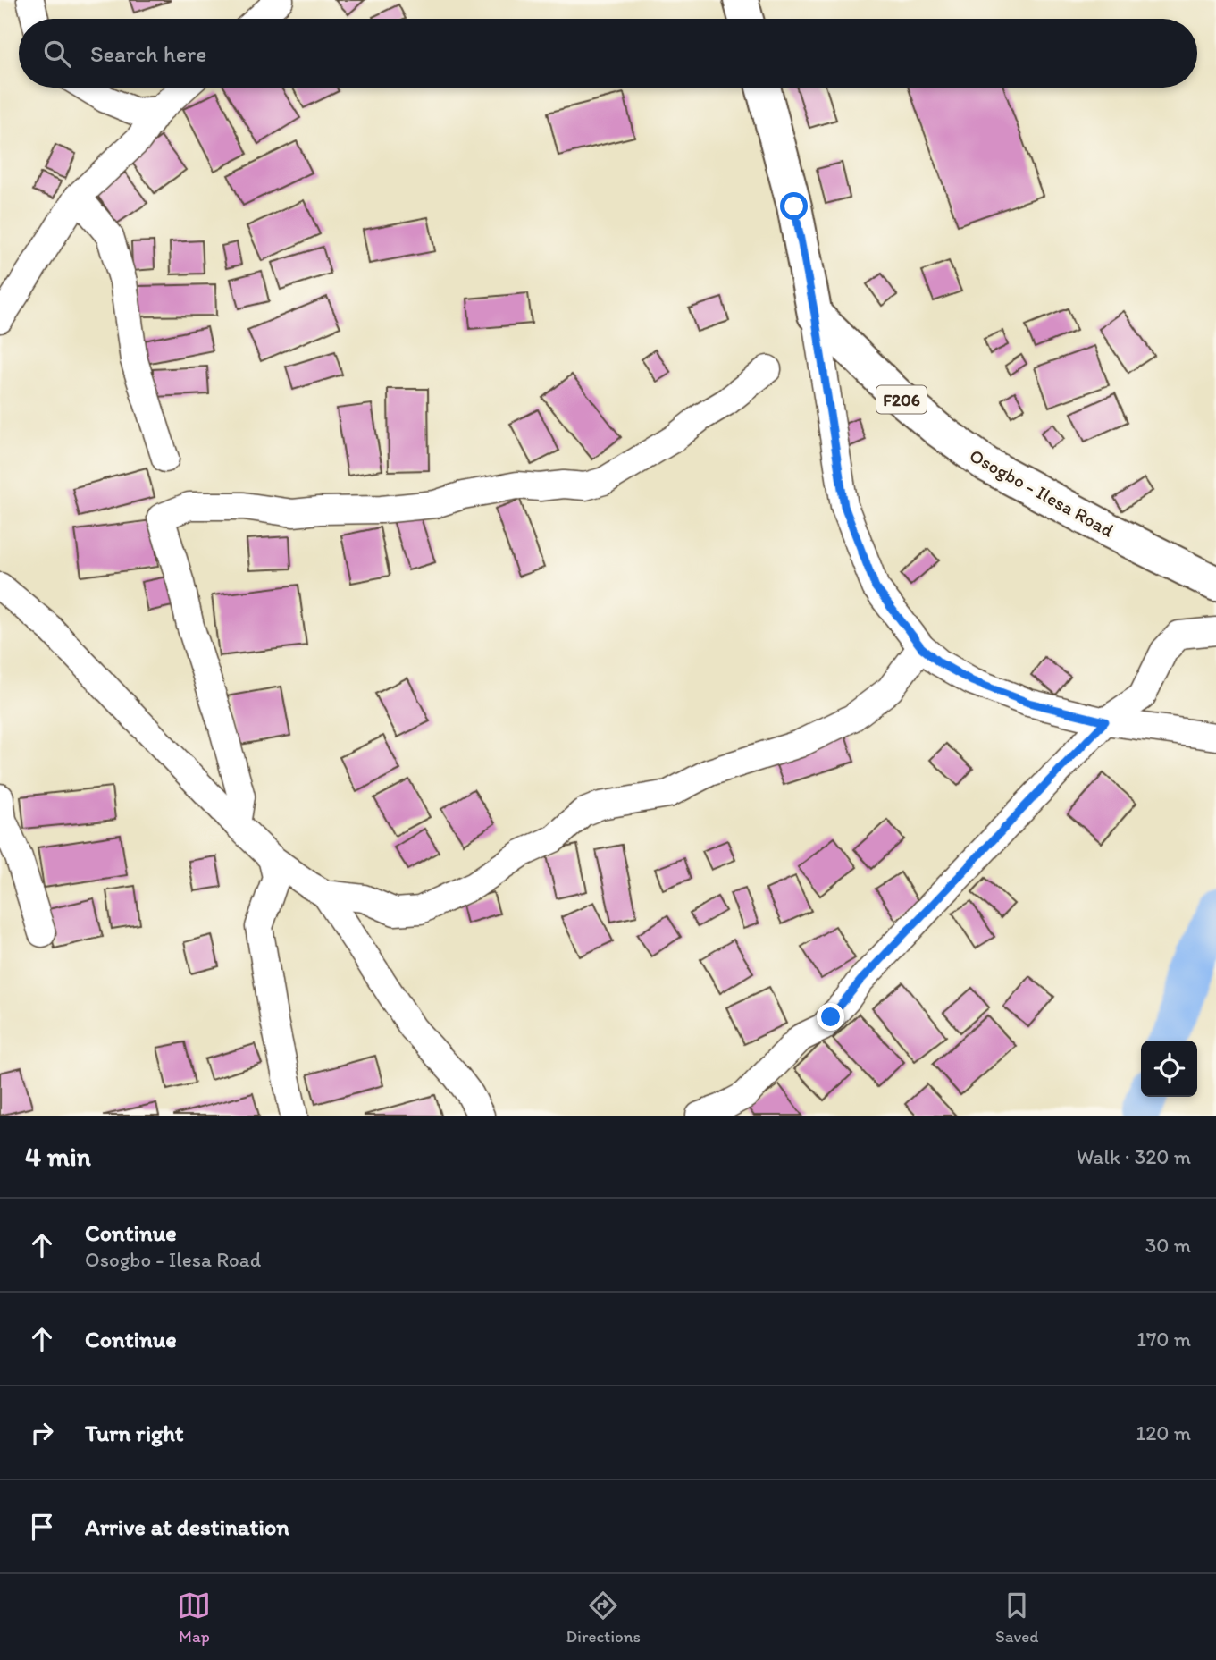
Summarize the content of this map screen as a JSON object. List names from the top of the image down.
{
  "streets": {
    "main road": ["F206", "Osogbo - Ilesa Road"]
  },
  "page": {
    "search": "Search here",
    "heading": ["4 min", "Walk · 320 m"],
    "list": [
      ["Continue", "Osogbo - Ilesa Road", "30 m"],
      ["Continue", "170 m"],
      ["Turn right", "120 m"],
      "Arrive at destination"
    ],
    "nav": ["Map", "Directions", "Saved"]
  }
}
